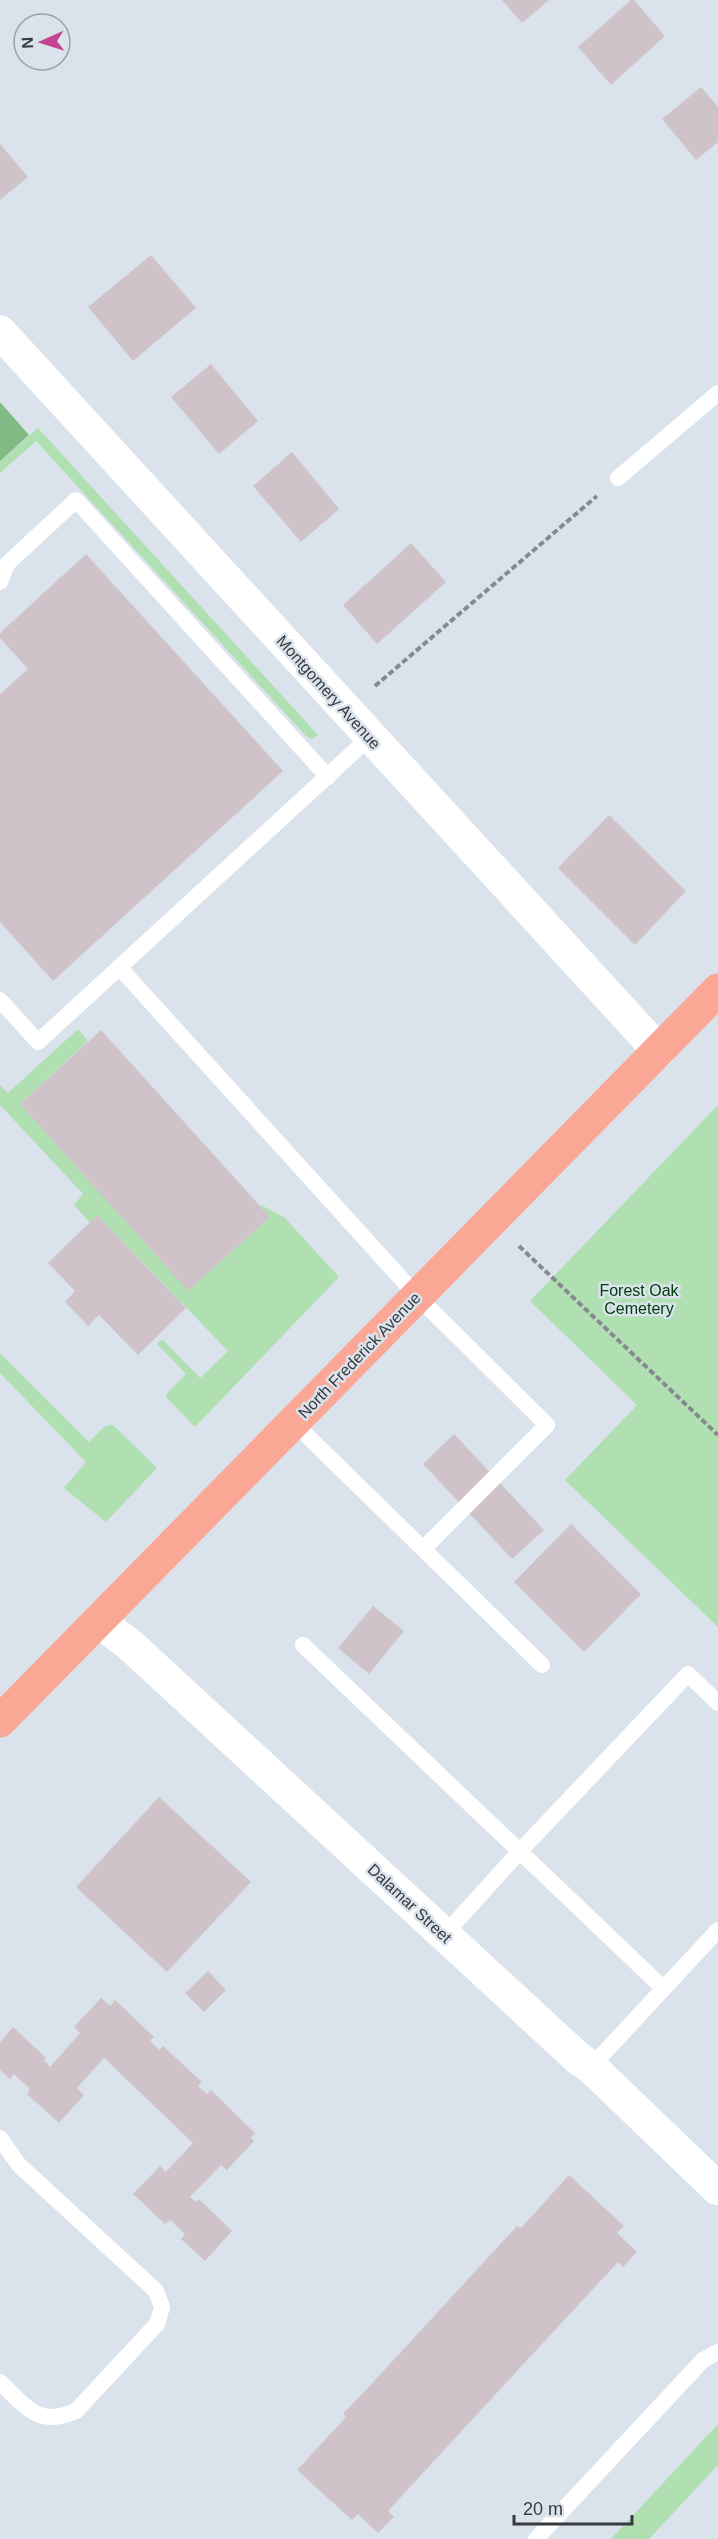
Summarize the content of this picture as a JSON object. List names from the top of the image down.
{
  "streets": {
    "main road": ["North Frederick Avenue"],
    "street": ["Montgomery Avenue", "Dalamar Street"]
  },
  "crossings": [
    ["Montgomery Avenue", "North Frederick Avenue"],
    ["North Frederick Avenue", "Dalamar Street"]
  ],
  "parks": ["Forest Oak Cemetery"],
  "scale_bar": "20 m",
  "north": "left"
}
